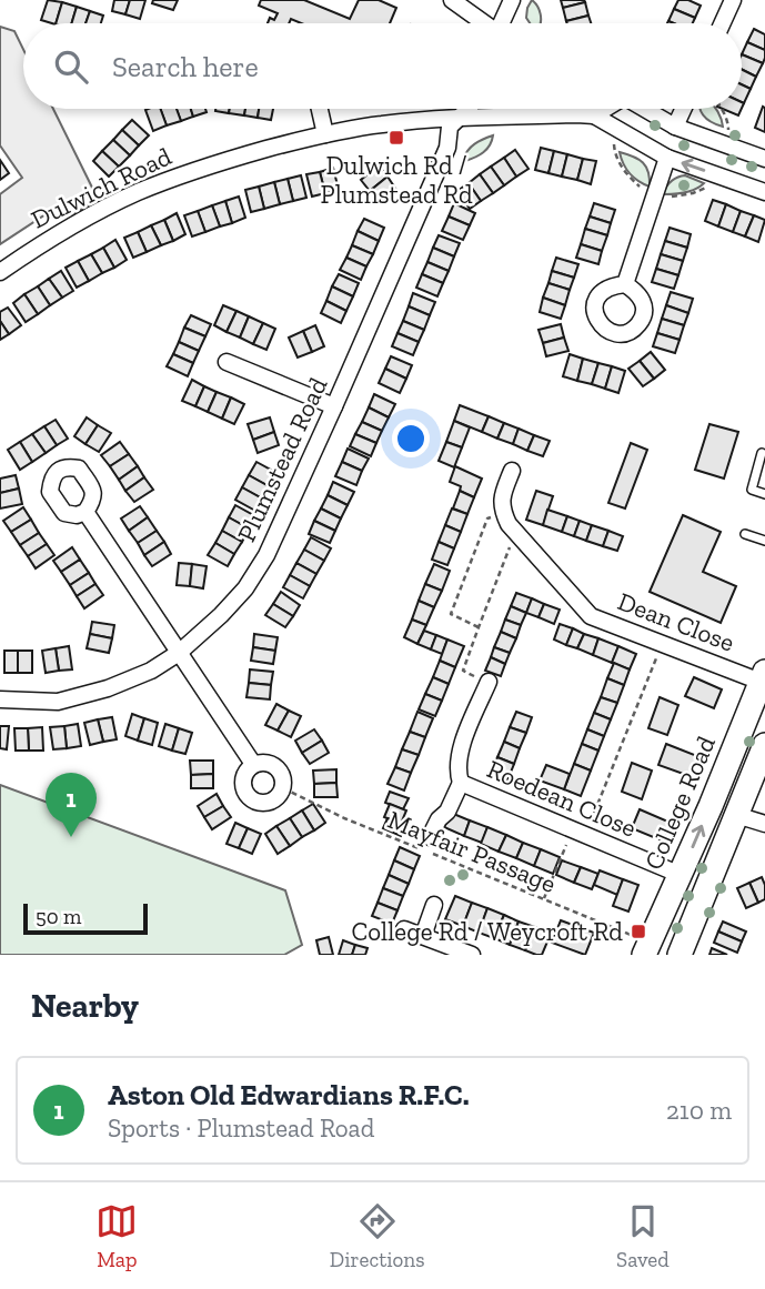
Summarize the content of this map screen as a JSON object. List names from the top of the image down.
{
  "streets": {
    "main road": ["College Road"],
    "street": [
      "Dulwich Road",
      "Plumstead Road",
      "Dean Close",
      "Roedean Close"
    ],
    "path": ["Mayfair Passage"]
  },
  "crossings": [
    ["Dulwich Road", "Plumstead Road"],
    ["Dean Close", "College Road"],
    ["Roedean Close", "College Road"],
    ["College Road", "Mayfair Passage"]
  ],
  "places": {
    "transit": ["Dulwich Rd / Plumstead Rd", "College Rd / Weycroft Rd"]
  },
  "scale_bar": "50 m",
  "page": {
    "search": "Search here",
    "pins": "1",
    "scale": "50 m",
    "heading": "Nearby",
    "list": [
      {
        "mark": "1",
        "name": "Aston Old Edwardians R.F.C.",
        "note": "Sports · Plumstead Road",
        "value": "210 m"
      }
    ],
    "nav": ["Map", "Directions", "Saved"]
  }
}
